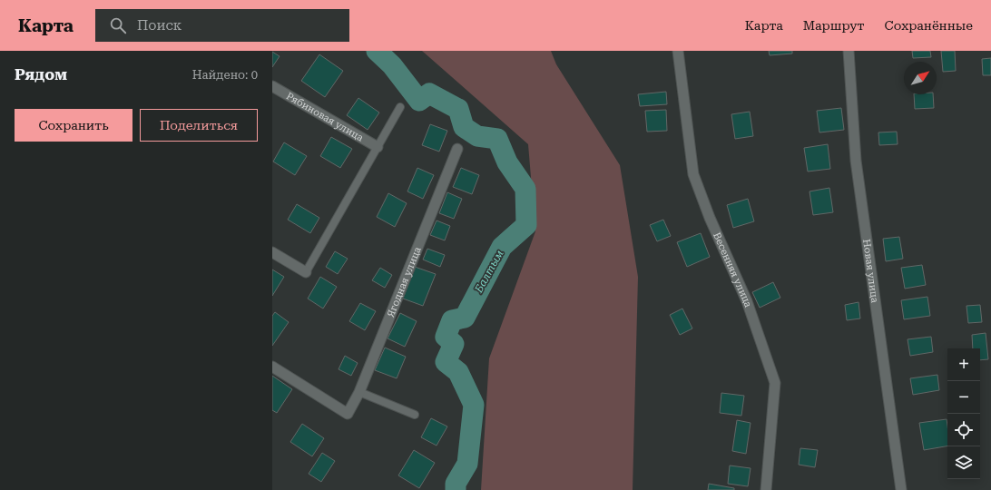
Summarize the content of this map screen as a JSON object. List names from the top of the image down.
{
  "streets": {
    "street": [
      "Рябиновая улица",
      "Весенняя улица",
      "Новая улица",
      "Ягодная улица"
    ]
  },
  "water": ["Балтым"],
  "north": "top right",
  "page": {
    "header": "Карта",
    "search": "Поиск",
    "nav": ["Карта", "Маршрут", "Сохранённые"],
    "heading": ["Рядом", "Найдено: 0"],
    "buttons": ["Сохранить", "Поделиться"],
    "map_buttons": ["+", "−"]
  }
}
